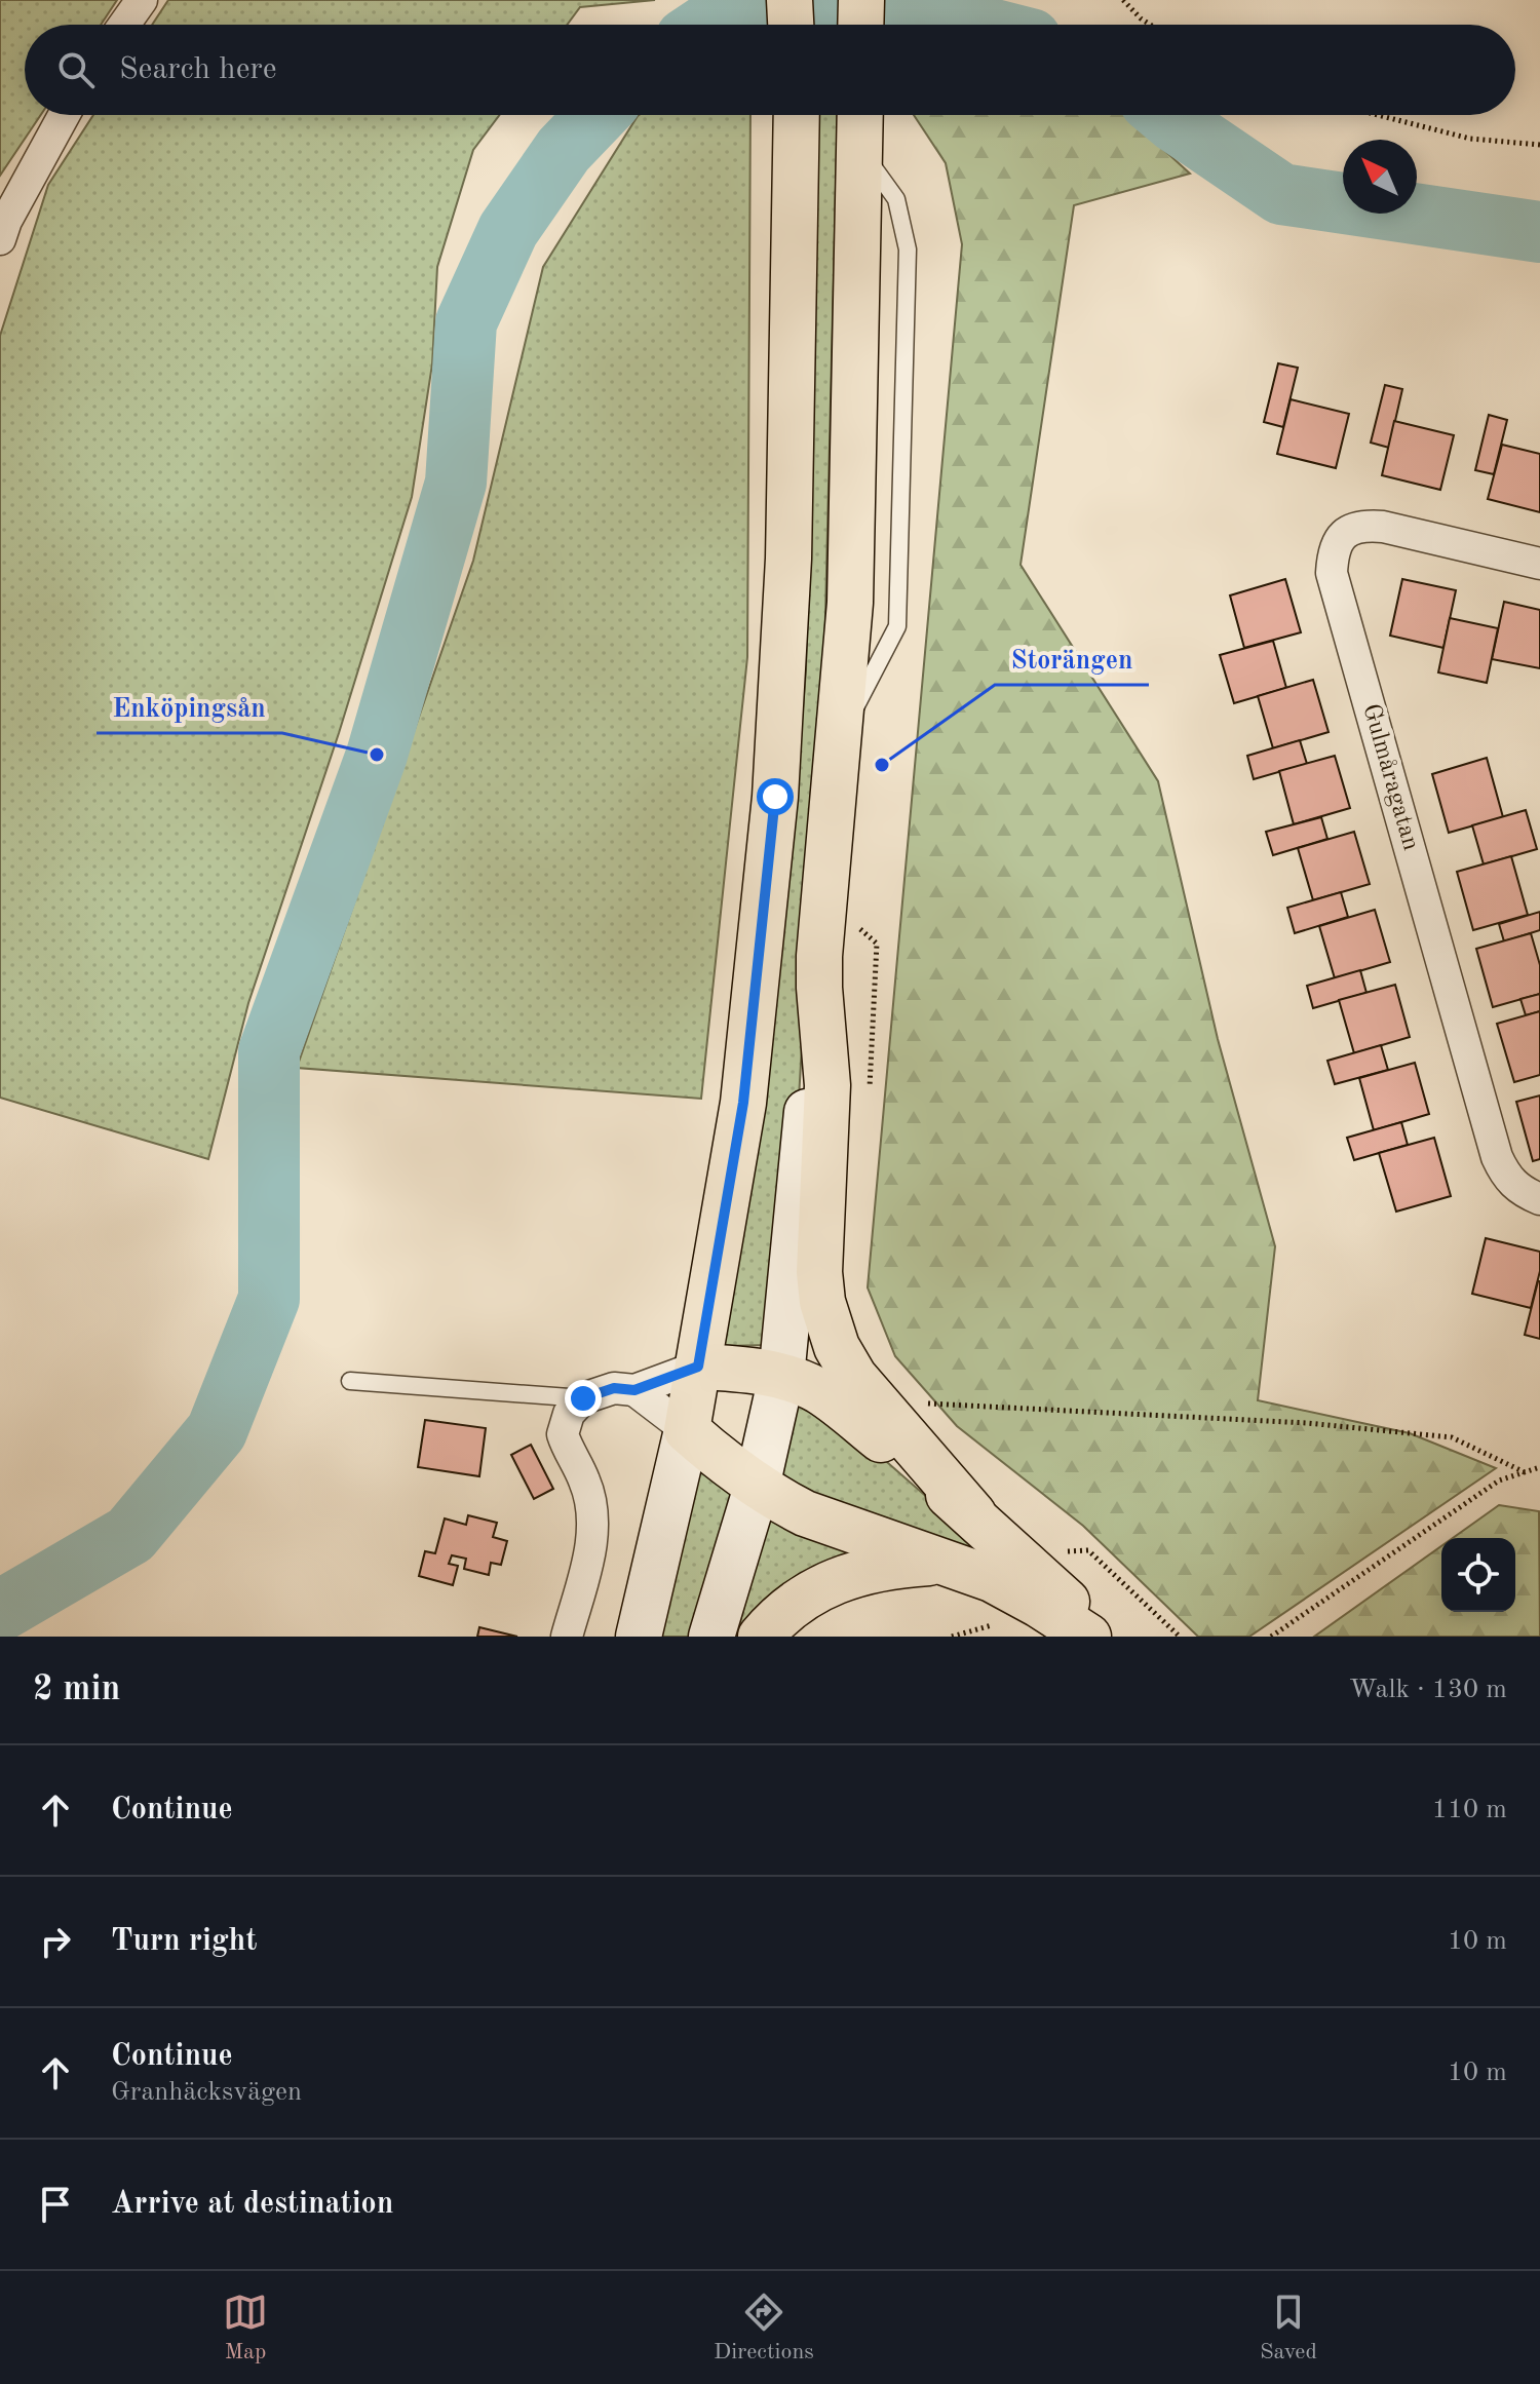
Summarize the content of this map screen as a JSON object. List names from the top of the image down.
{
  "streets": {
    "street": ["Gulmåragatan"]
  },
  "places": ["Enköpingsån", "Storängen"],
  "north": "top left",
  "page": {
    "search": "Search here",
    "heading": ["2 min", "Walk · 130 m"],
    "list": [
      ["Continue", "110 m"],
      ["Turn right", "10 m"],
      ["Continue", "Granhäcksvägen", "10 m"],
      "Arrive at destination"
    ],
    "nav": ["Map", "Directions", "Saved"]
  }
}
